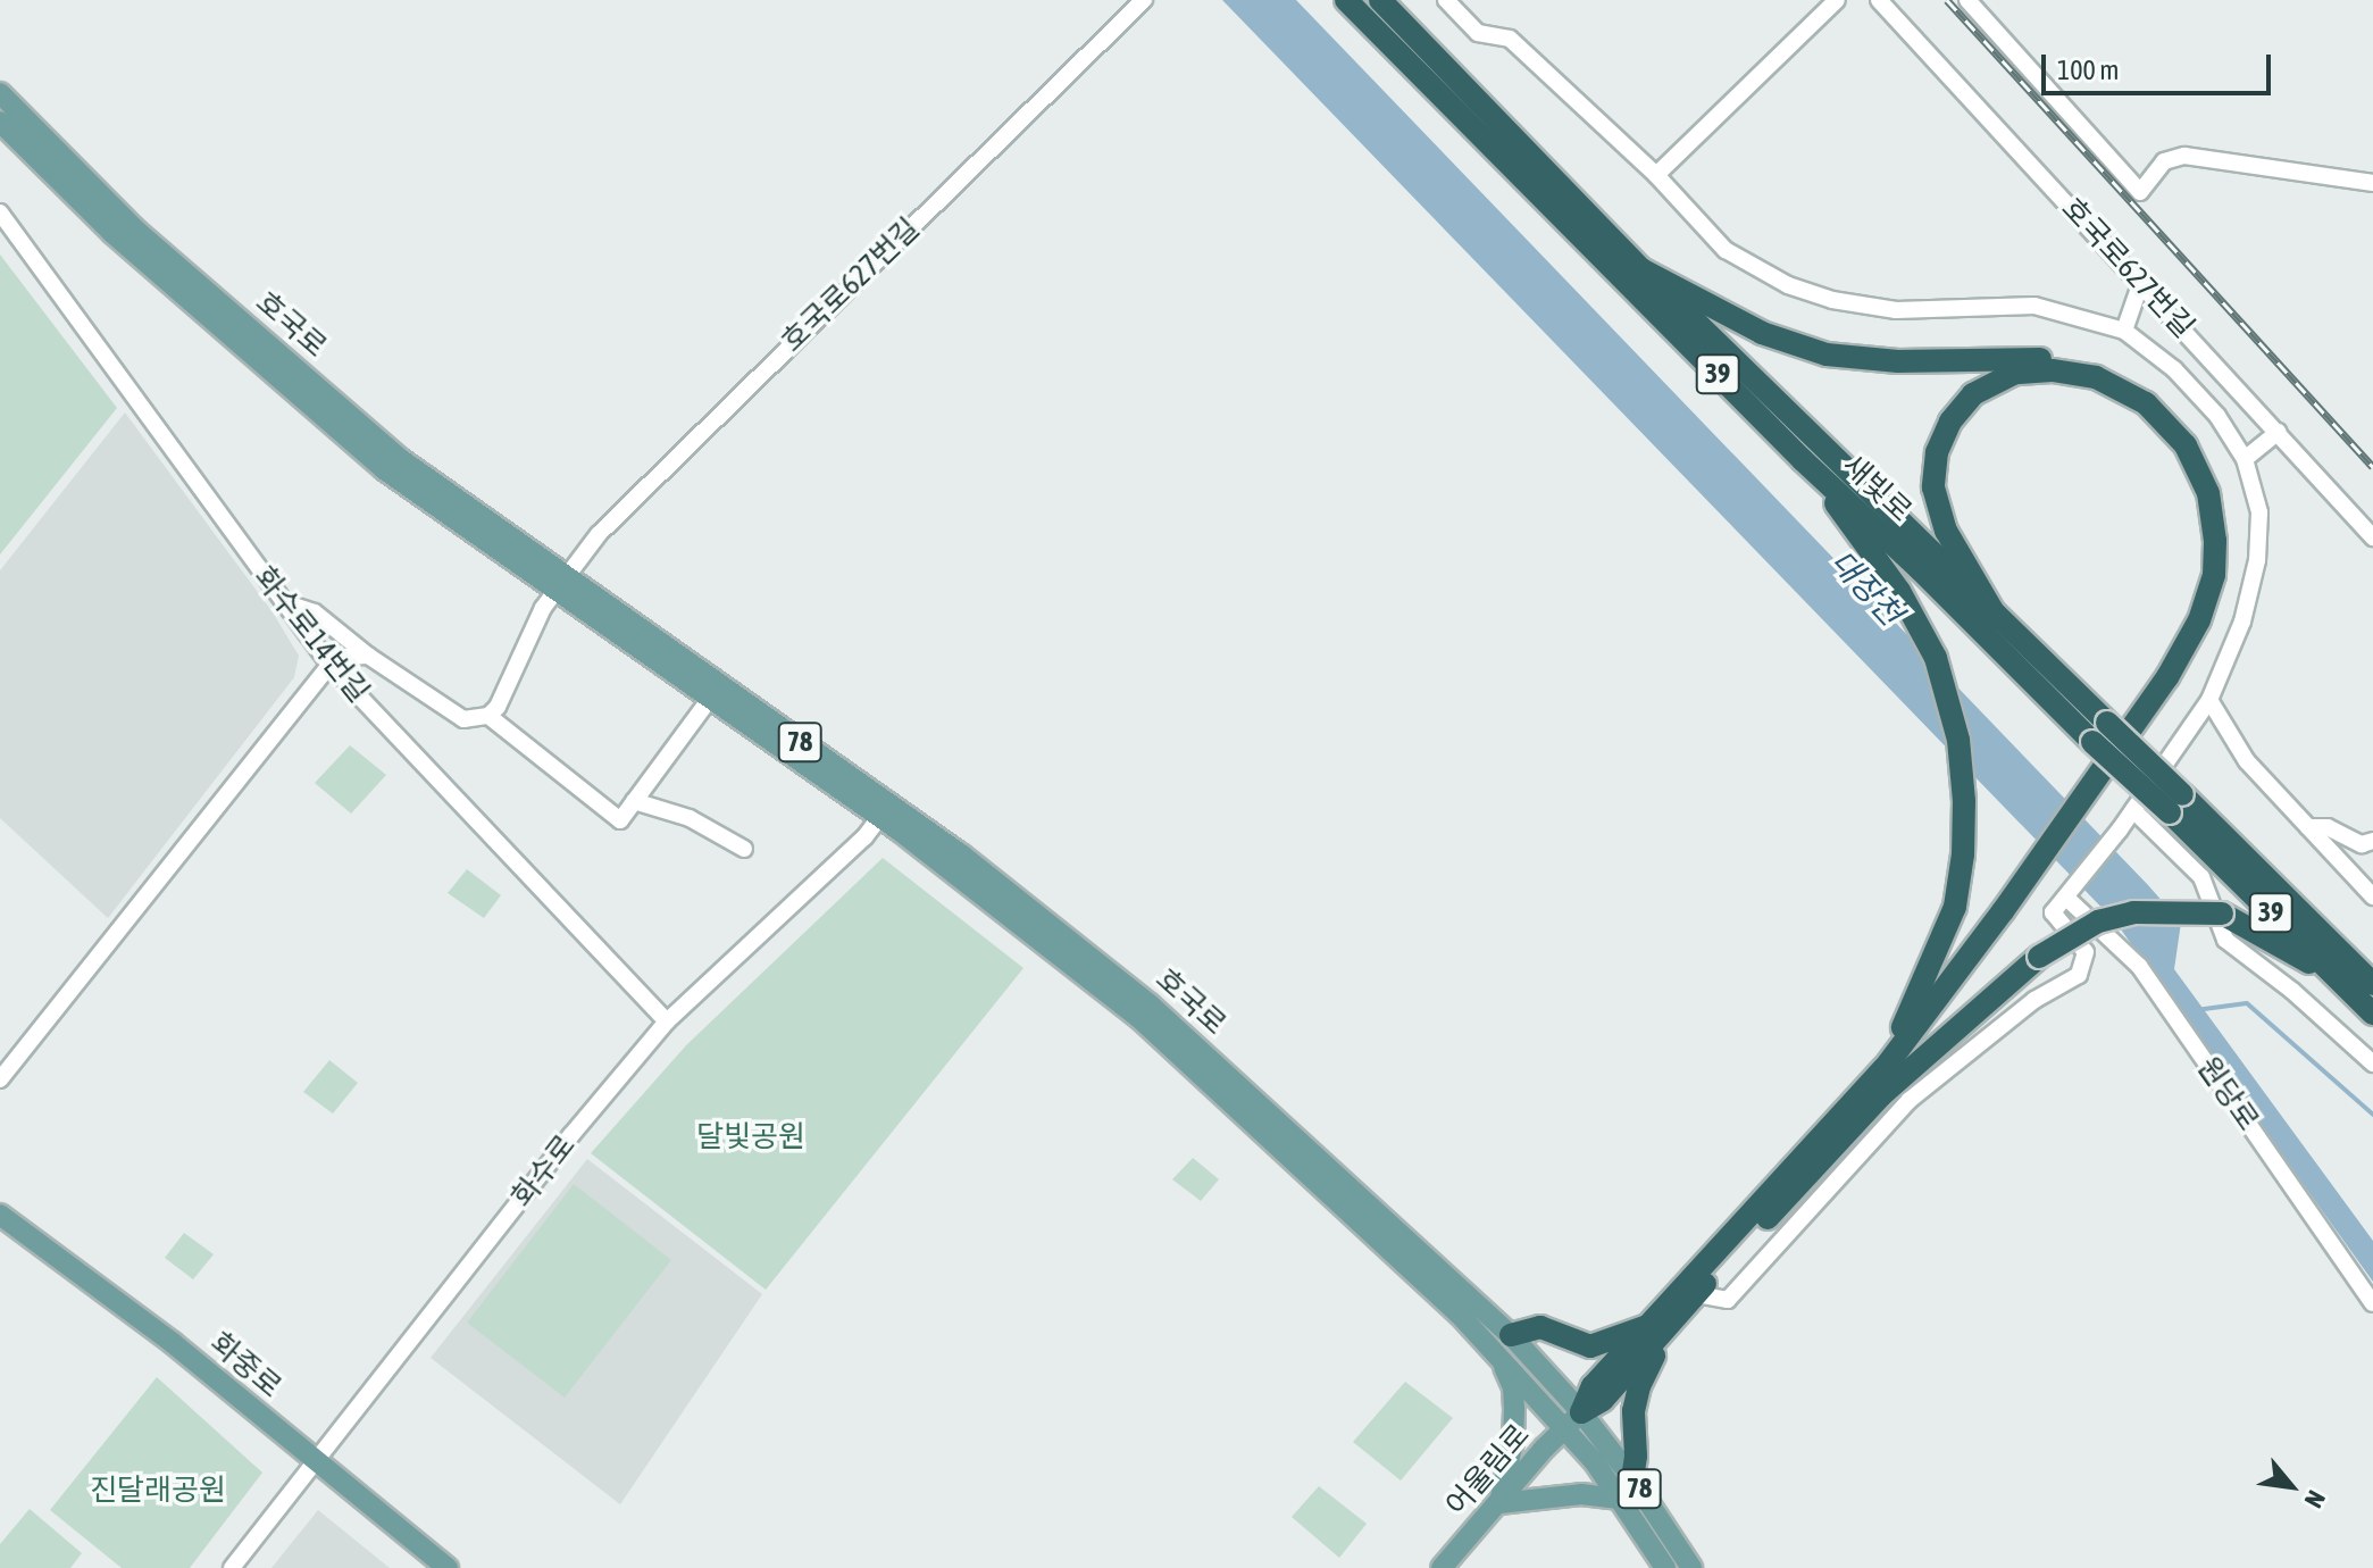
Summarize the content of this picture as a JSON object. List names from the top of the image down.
{
  "streets": {
    "highway": ["39", "새빛로"],
    "main road": [
      "호국로",
      "78",
      "화중로",
      "어울림로"
    ],
    "street": [
      "호국로627번길",
      "화수로14번길",
      "원당로",
      "화수로"
    ]
  },
  "crossings": [
    ["호국로627번길", "호국로"],
    ["호국로", "화수로"],
    ["호국로", "어울림로"],
    ["화수로14번길", "화수로"],
    ["화수로", "화중로"]
  ],
  "water": ["대장천"],
  "parks": ["달빛공원", "진달래공원"],
  "scale_bar": "100 m",
  "north": "bottom right"
}
